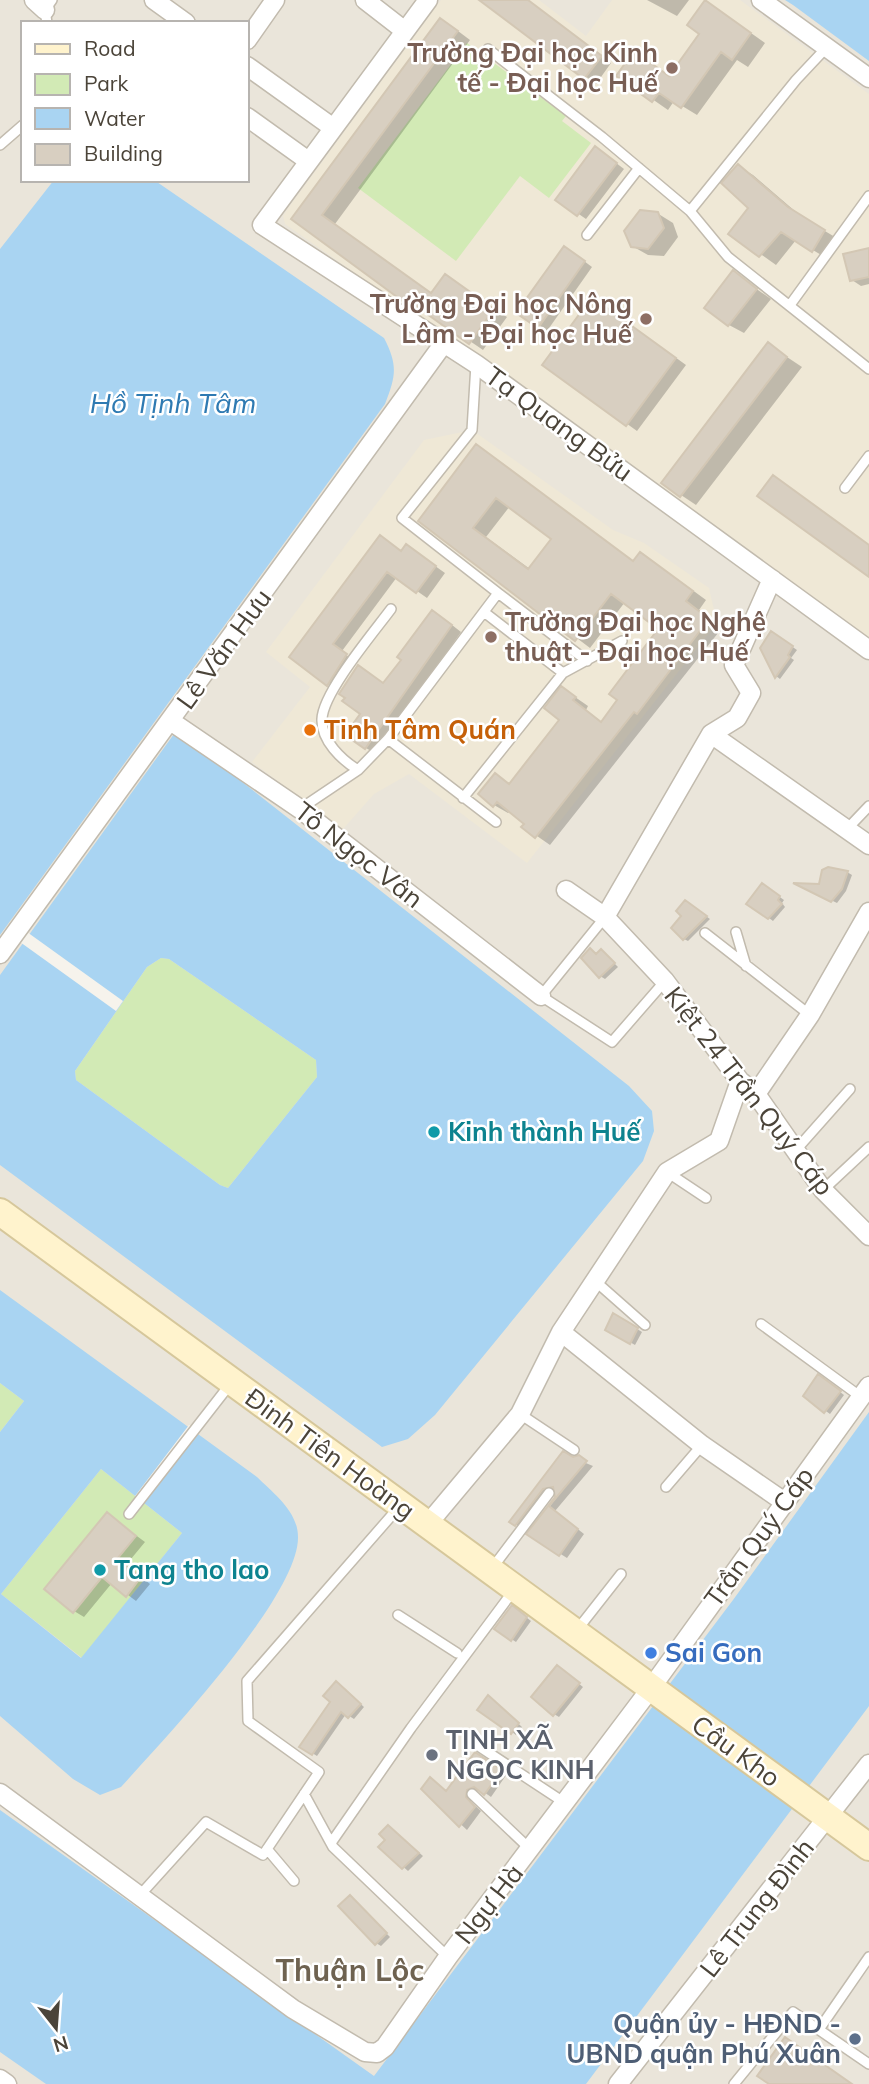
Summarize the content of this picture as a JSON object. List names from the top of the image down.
{
  "streets": {
    "main road": ["Đinh Tiên Hoàng", "Cầu Kho"],
    "street": [
      "Tạ Quang Bửu",
      "Lê Văn Hưu",
      "Tô Ngọc Vân",
      "Kiệt 24 Trần Quý Cáp",
      "Trần Quý Cáp",
      "Ngự Hà",
      "Lê Trung Đình"
    ]
  },
  "crossings": [
    ["Tạ Quang Bửu", "Lê Văn Hưu"],
    ["Lê Văn Hưu", "Tô Ngọc Vân"],
    ["Đinh Tiên Hoàng", "Trần Quý Cáp"],
    ["Đinh Tiên Hoàng", "Cầu Kho"],
    ["Đinh Tiên Hoàng", "Ngự Hà"],
    ["Trần Quý Cáp", "Cầu Kho"],
    ["Trần Quý Cáp", "Ngự Hà"],
    ["Cầu Kho", "Ngự Hà"],
    ["Cầu Kho", "Lê Trung Đình"]
  ],
  "districts": ["Thuận Lộc"],
  "water": ["Hồ Tịnh Tâm"],
  "places": [
    "Trường Đại học Kinh tế - Đại học Huế",
    "Trường Đại học Nông Lâm - Đại học Huế",
    "Trường Đại học Nghệ thuật - Đại học Huế",
    "Tinh Tâm Quán",
    "Kinh thành Huế",
    "Tang tho lao",
    "Sai Gon",
    "TỊNH XÃ NGỌC KINH",
    "Quận ủy - HĐND - UBND quận Phú Xuân"
  ],
  "legend": [
    "Road",
    "Park",
    "Water",
    "Building"
  ],
  "north": "bottom"
}
